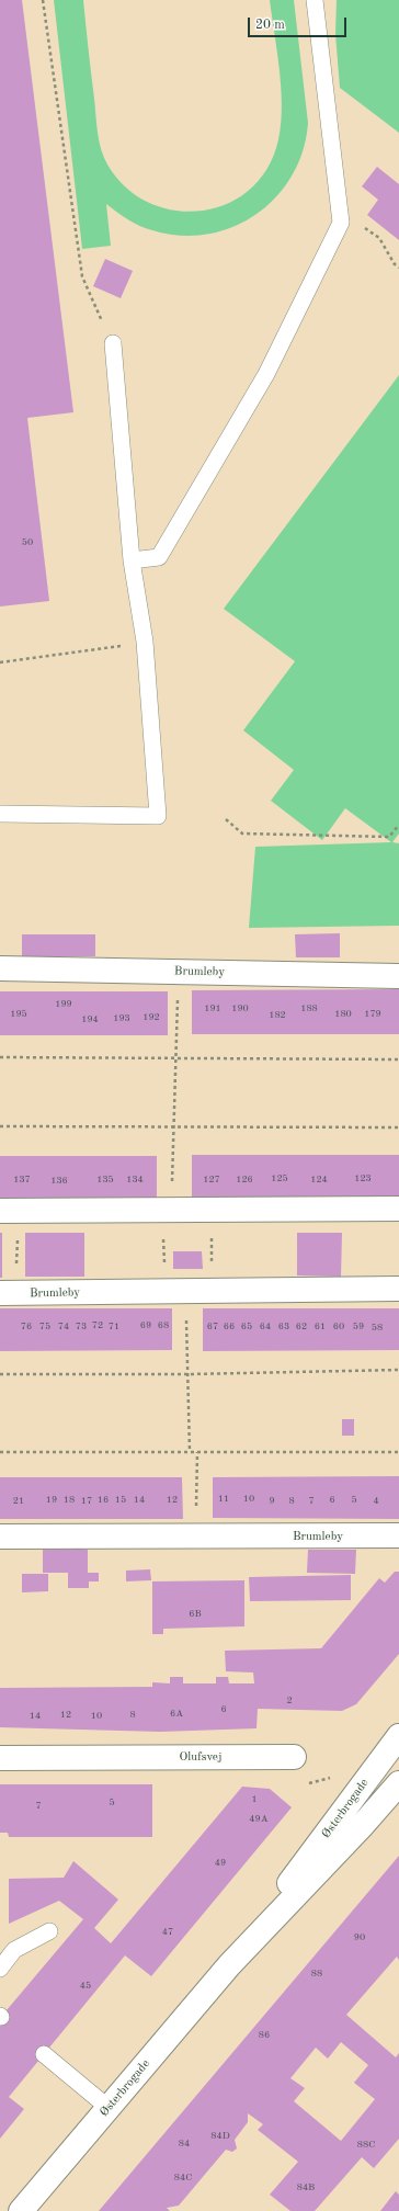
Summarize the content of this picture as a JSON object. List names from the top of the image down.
{
  "streets": {
    "street": ["Brumleby", "Olufsvej", "Østerbrogade"]
  },
  "house_numbers": [
    "50",
    "199",
    "191",
    "190",
    "188",
    "195",
    "180",
    "179",
    "182",
    "192",
    "193",
    "194",
    "125",
    "123",
    "137",
    "135",
    "134",
    "127",
    "126",
    "124",
    "136",
    "72",
    "69",
    "68",
    "76",
    "75",
    "74",
    "73",
    "71",
    "67",
    "66",
    "65",
    "64",
    "63",
    "62",
    "61",
    "60",
    "59",
    "58",
    "11",
    "10",
    "19",
    "18",
    "16",
    "15",
    "14",
    "12",
    "6",
    "5",
    "21",
    "17",
    "9",
    "8",
    "7",
    "4",
    "6B",
    "2",
    "6",
    "6A",
    "12",
    "8",
    "14",
    "10",
    "1",
    "5",
    "7",
    "49A",
    "49",
    "47",
    "90",
    "88",
    "45",
    "86",
    "84D",
    "84",
    "88C",
    "84C",
    "84B"
  ],
  "scale_bar": "20 m"
}
